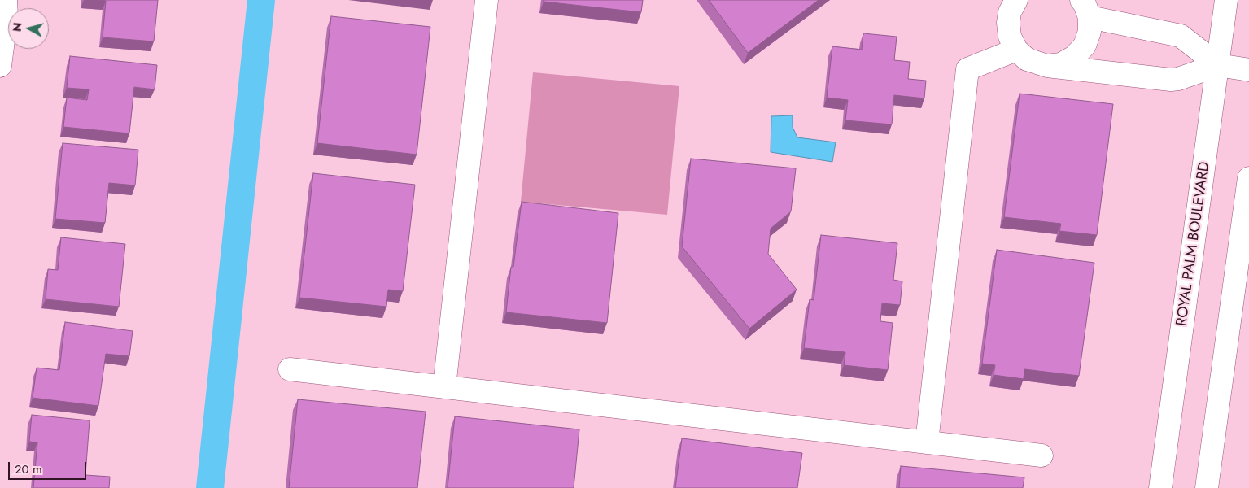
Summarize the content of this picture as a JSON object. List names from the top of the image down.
{
  "streets": {
    "street": ["ROYAL PALM BOULEVARD"]
  },
  "scale_bar": "20 m",
  "north": "left"
}
